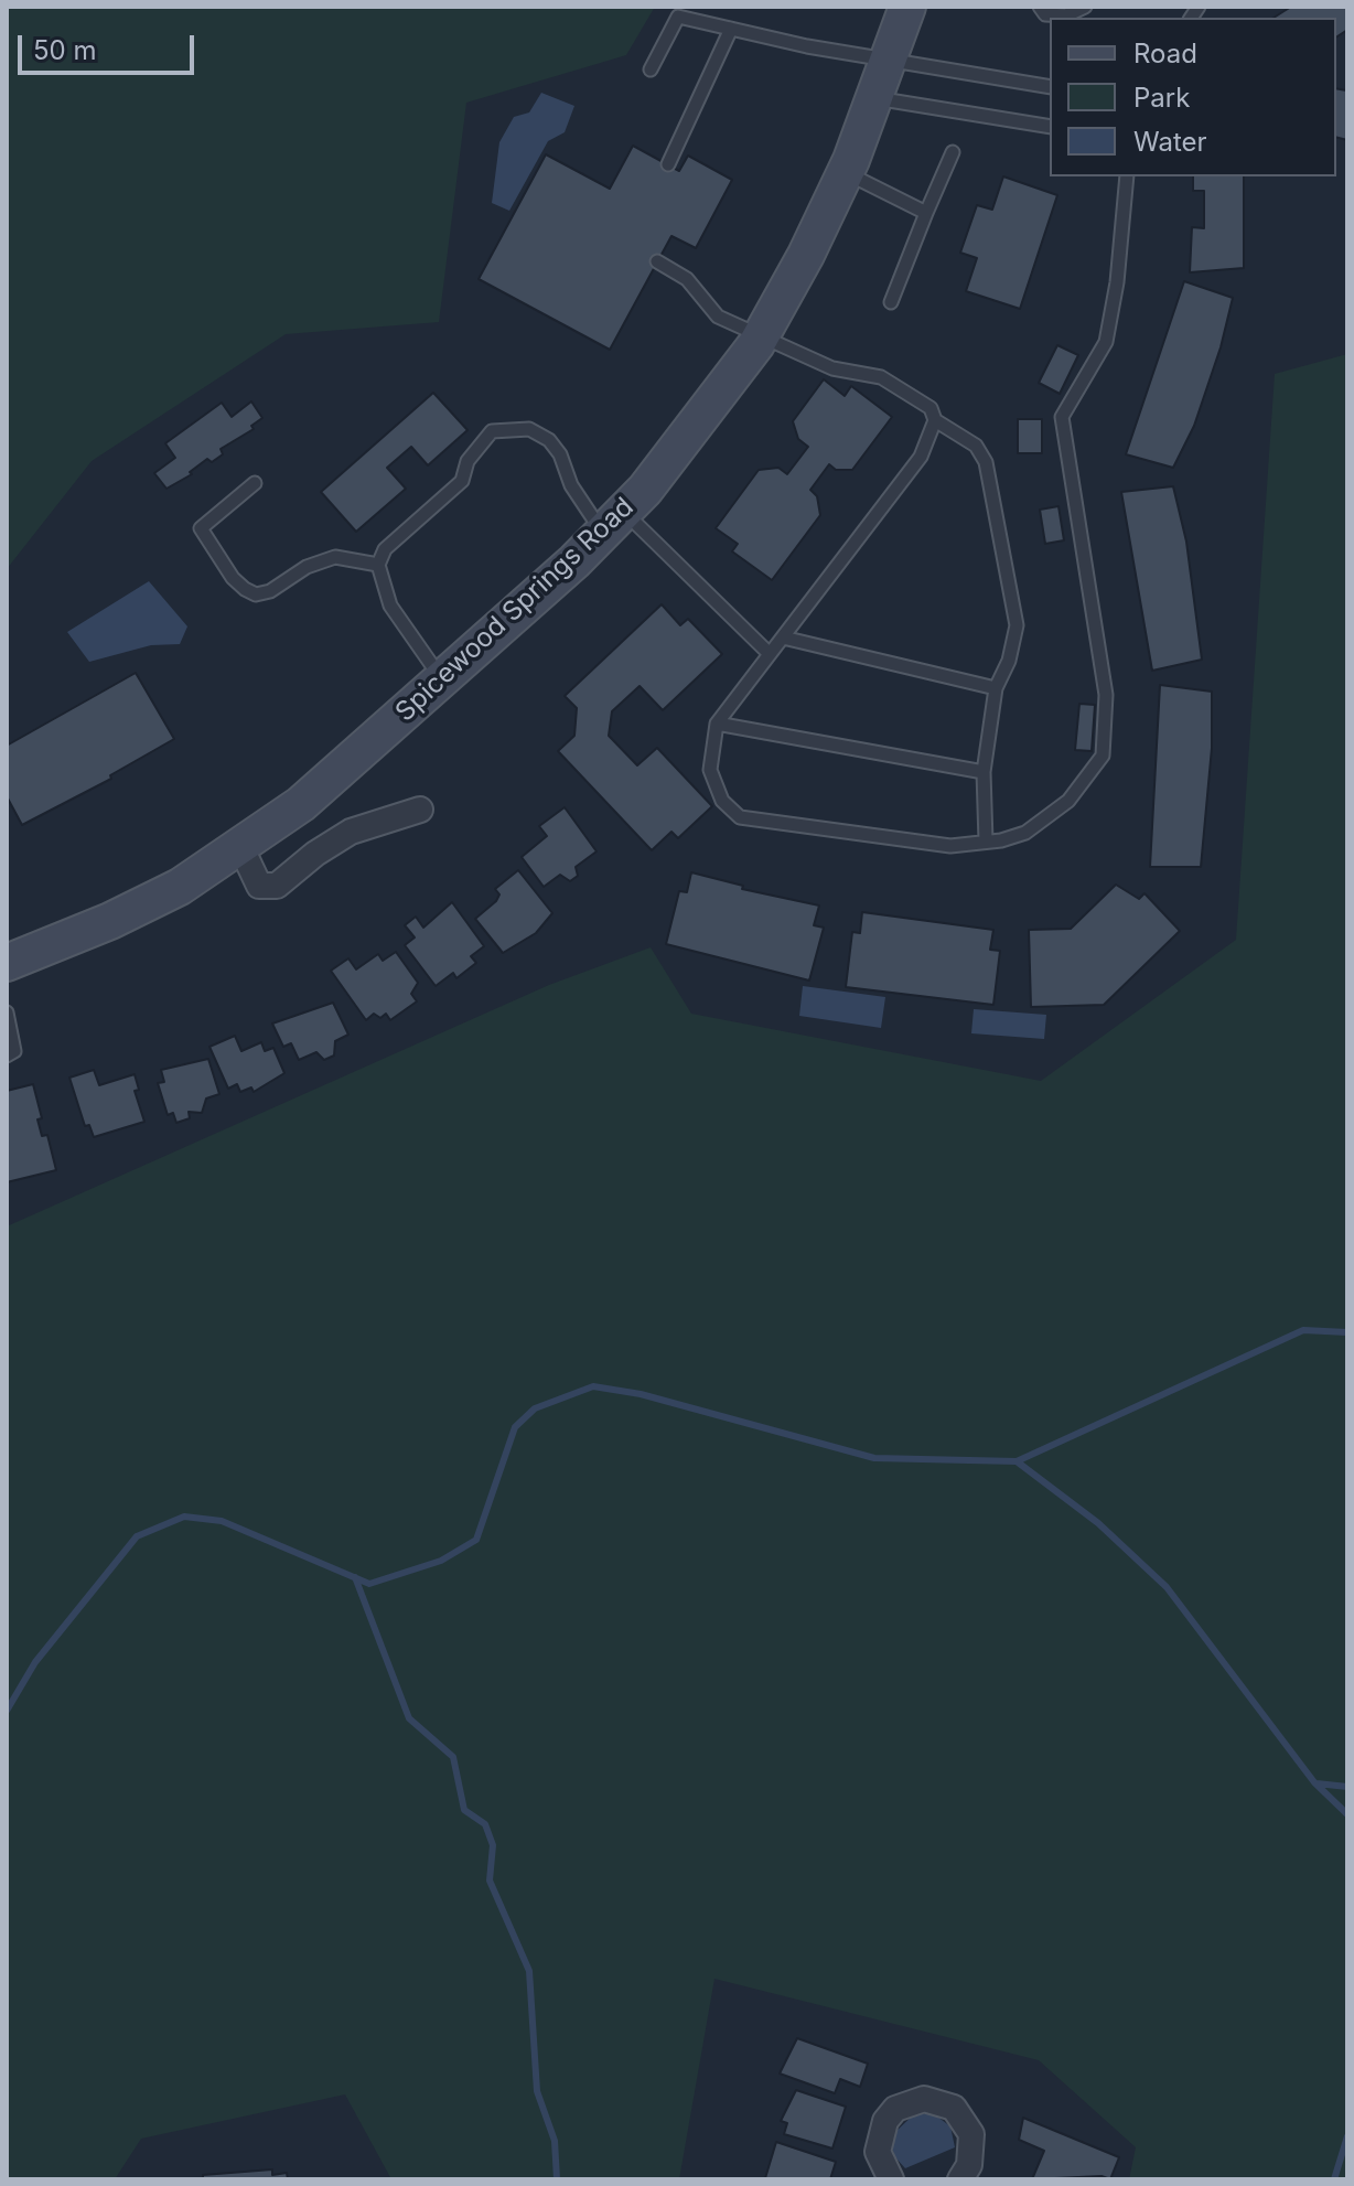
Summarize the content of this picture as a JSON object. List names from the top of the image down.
{
  "streets": {
    "main road": ["Spicewood Springs Road"]
  },
  "legend": ["Road", "Park", "Water"],
  "scale_bar": "50 m"
}
